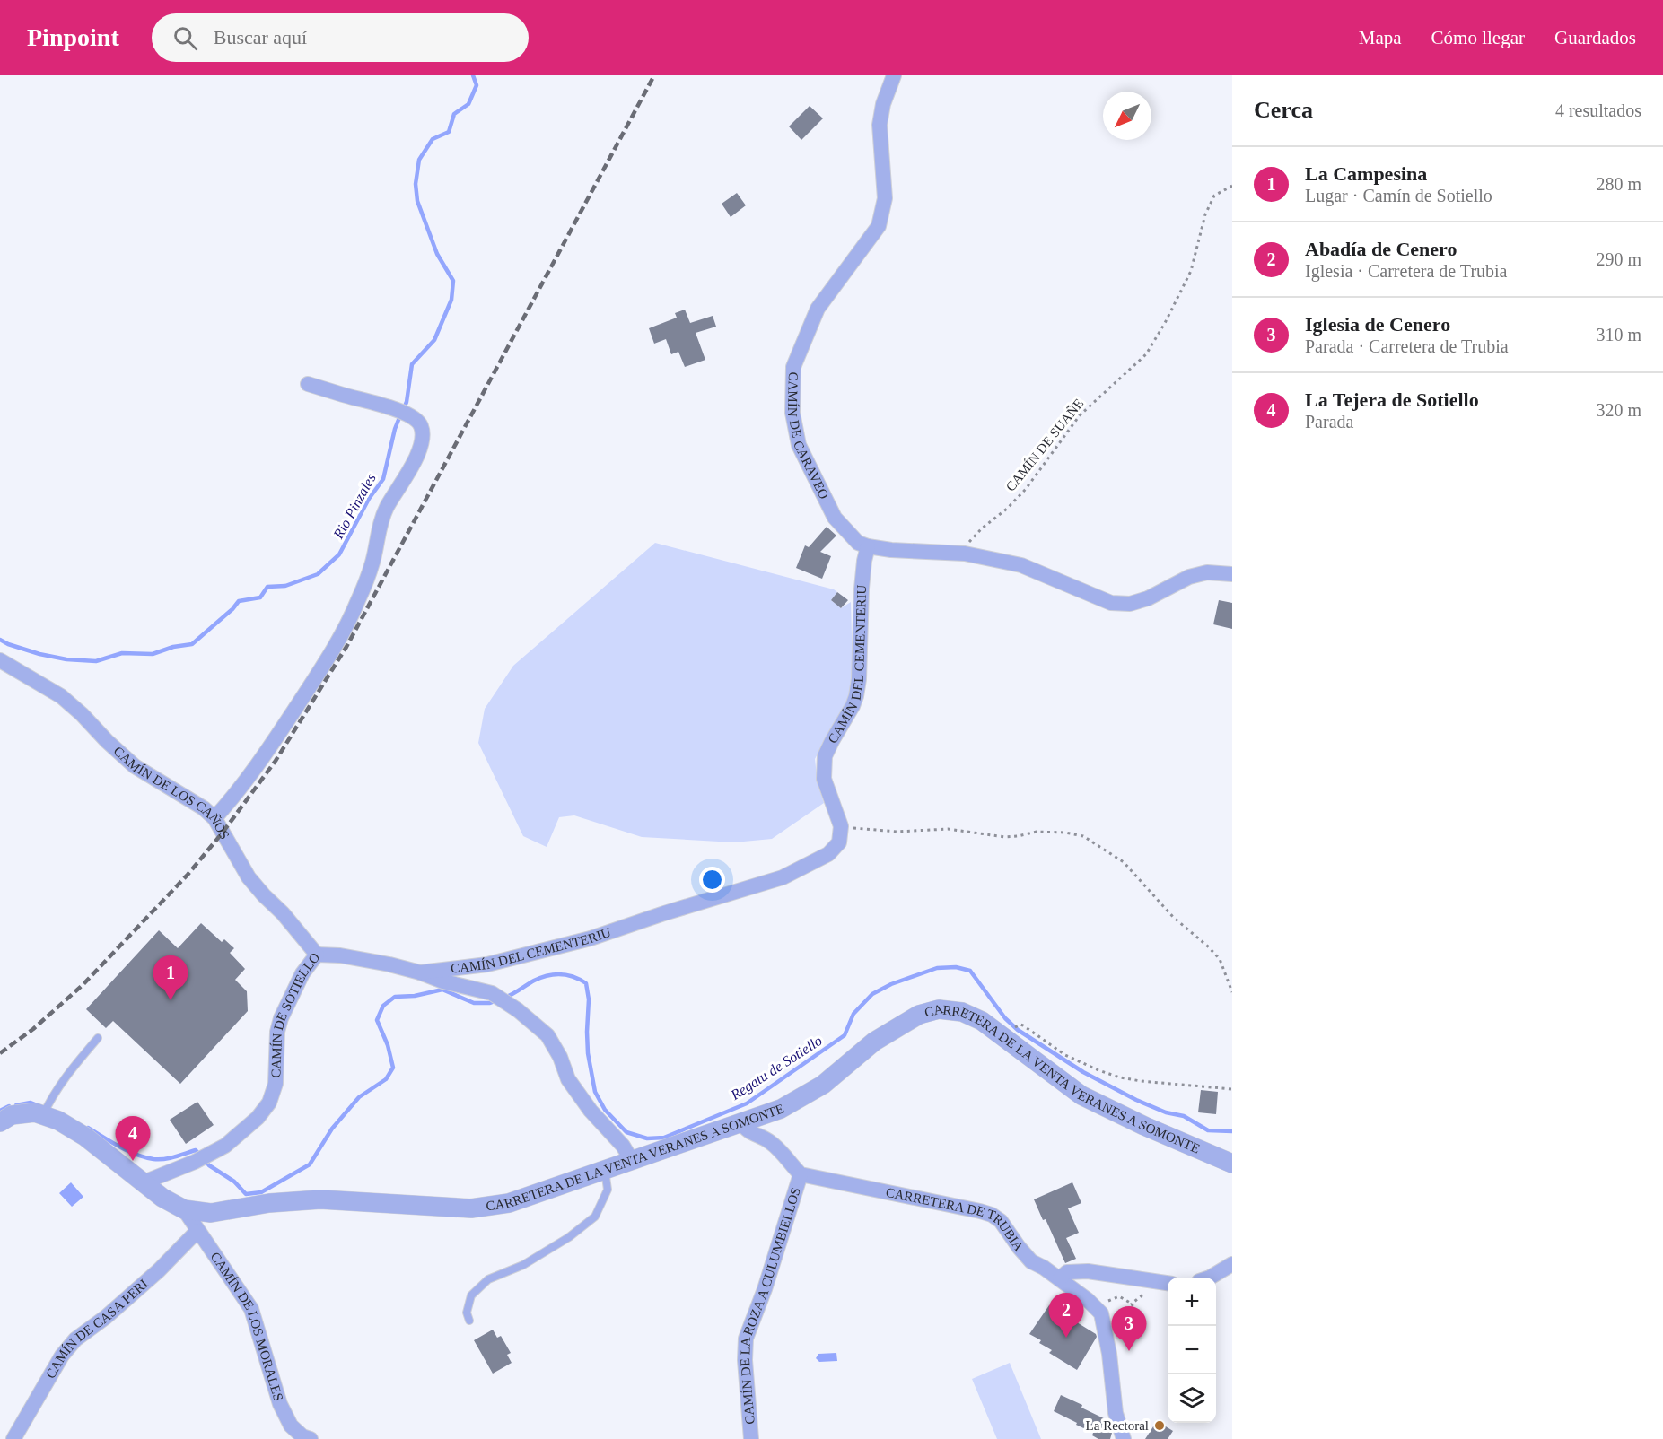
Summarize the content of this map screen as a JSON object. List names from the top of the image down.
{
  "streets": {
    "street": [
      "CAMÍN DE CARAVEO",
      "CAMÍN DEL CEMENTERIU",
      "CAMÍN DE LOS CAÑOS",
      "CAMÍN DE SOTIELLO",
      "CARRETERA DE LA VENTA VERANES A SOMONTE",
      "CARRETERA DE TRUBIA",
      "CAMÍN DE LA ROZA A CULUMBIELLOS",
      "CAMÍN DE LOS MORALES",
      "CAMÍN DE CASA PERI"
    ],
    "path": ["CAMÍN DE SUAÑE"]
  },
  "crossings": [
    ["CAMÍN DE CARAVEO", "CAMÍN DEL CEMENTERIU"],
    ["CAMÍN DEL CEMENTERIU", "CAMÍN DE SOTIELLO"],
    ["CAMÍN DE LOS CAÑOS", "CAMÍN DE SOTIELLO"],
    ["CAMÍN DE SOTIELLO", "CARRETERA DE LA VENTA VERANES A SOMONTE"],
    ["CARRETERA DE LA VENTA VERANES A SOMONTE", "CAMÍN DE LOS MORALES"],
    ["CARRETERA DE TRUBIA", "CAMÍN DE LA ROZA A CULUMBIELLOS"],
    ["CAMÍN DE LOS MORALES", "CAMÍN DE CASA PERI"]
  ],
  "water": ["Rio Pinzales", "Regatu de Sotiello"],
  "places": ["La Rectoral"],
  "north": "bottom left",
  "page": {
    "header": "Pinpoint",
    "search": "Buscar aquí",
    "nav": ["Mapa", "Cómo llegar", "Guardados"],
    "heading": ["Cerca", "4 resultados"],
    "list": [
      {
        "mark": "1",
        "name": "La Campesina",
        "note": "Lugar · Camín de Sotiello",
        "value": "280 m"
      },
      {
        "mark": "2",
        "name": "Abadía de Cenero",
        "note": "Iglesia · Carretera de Trubia",
        "value": "290 m"
      },
      {
        "mark": "3",
        "name": "Iglesia de Cenero",
        "note": "Parada · Carretera de Trubia",
        "value": "310 m"
      },
      {
        "mark": "4",
        "name": "La Tejera de Sotiello",
        "note": "Parada",
        "value": "320 m"
      }
    ],
    "pins": [
      "1",
      "4",
      "2",
      "3"
    ],
    "map_buttons": ["+", "−"]
  }
}
